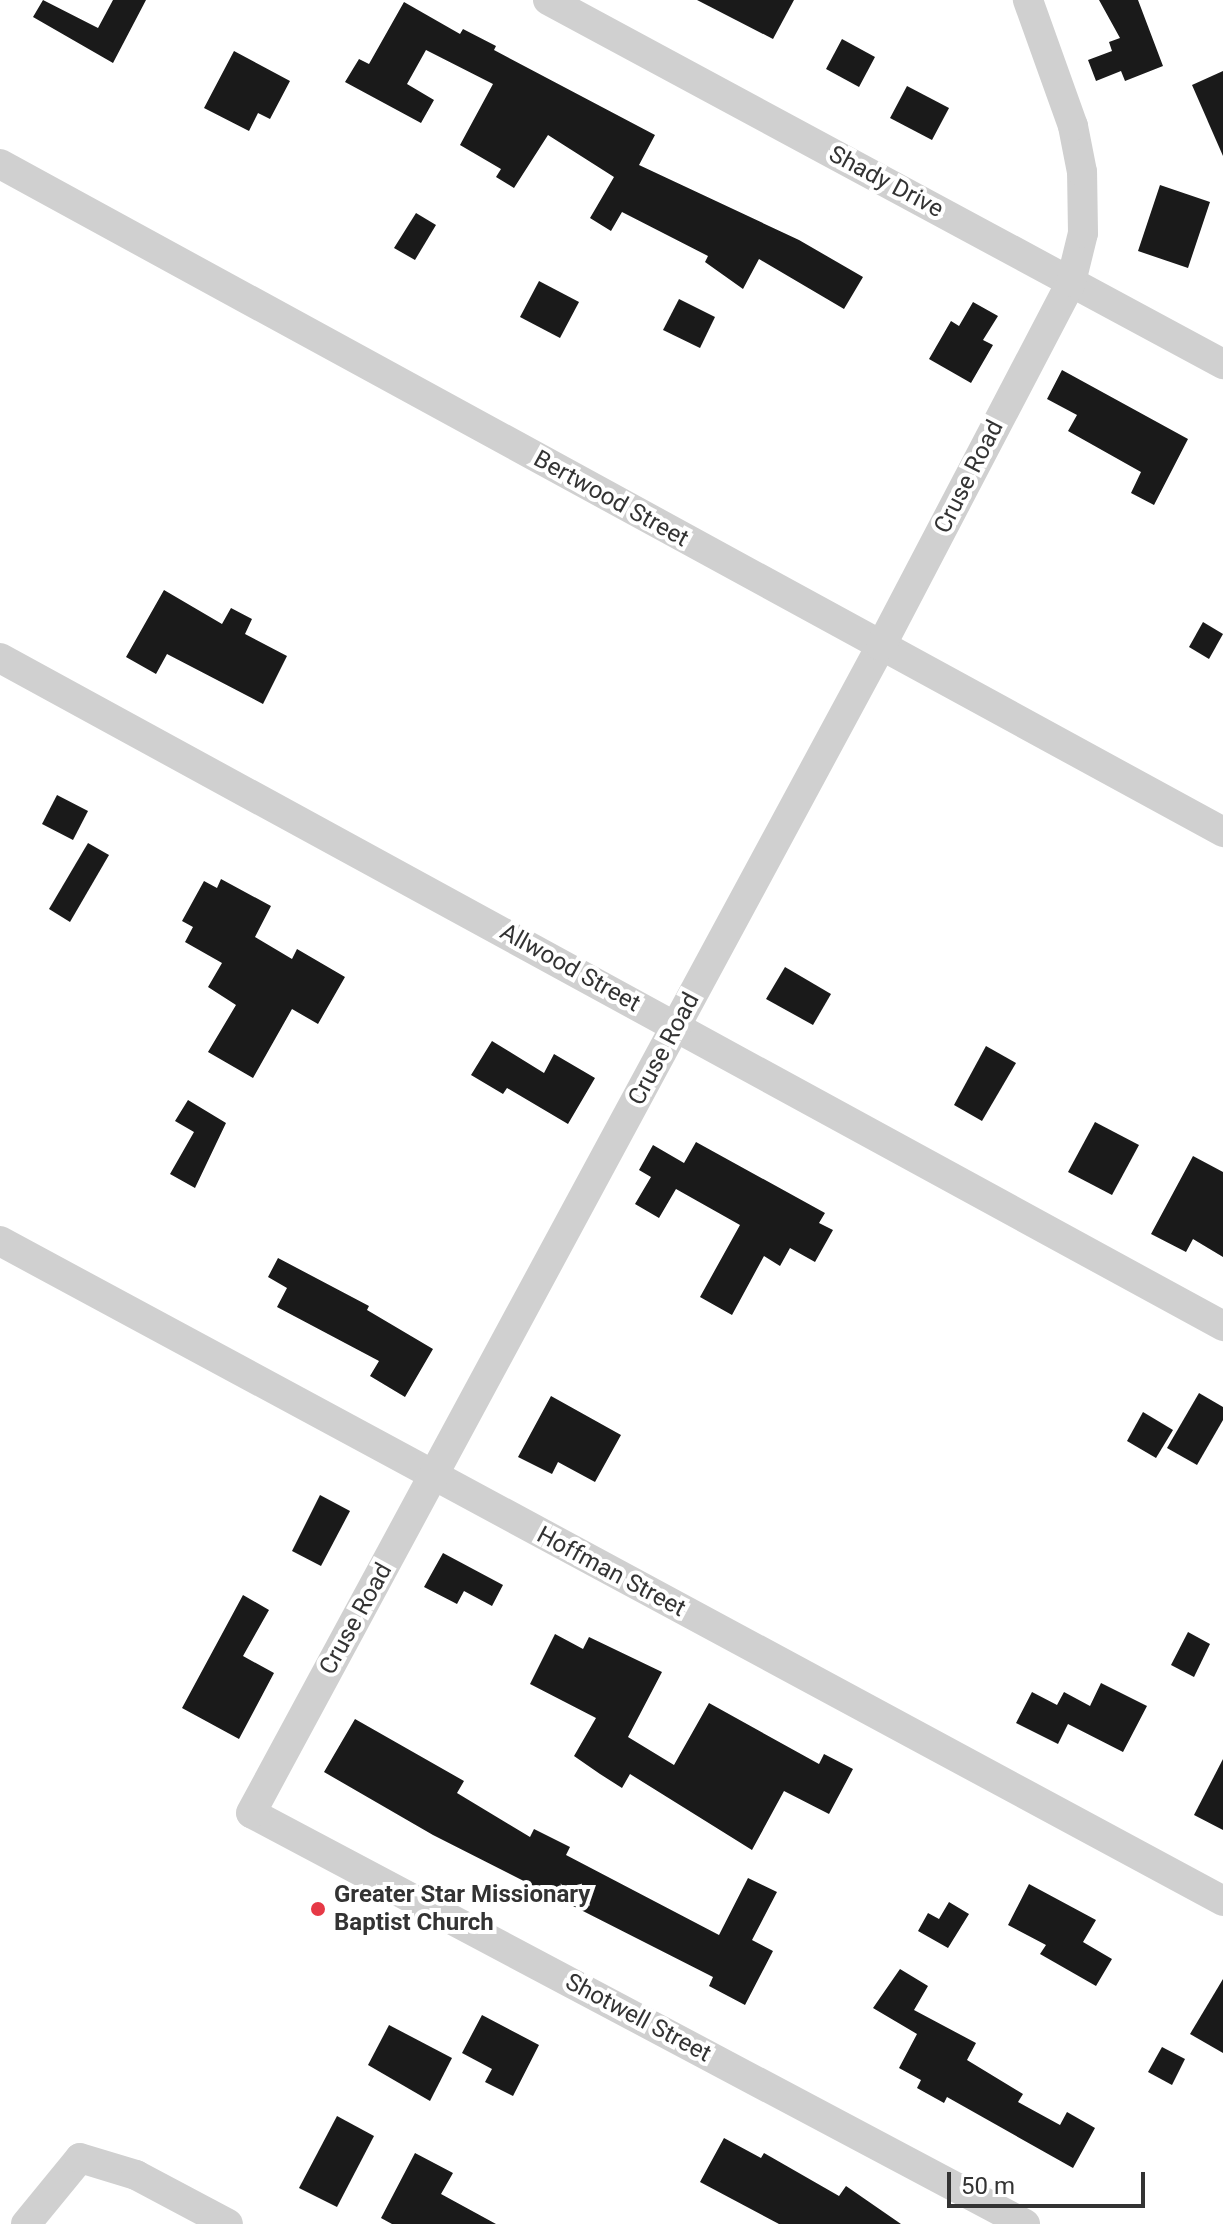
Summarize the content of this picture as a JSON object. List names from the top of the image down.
{
  "streets": {
    "street": [
      "Shady Drive",
      "Cruse Road",
      "Bertwood Street",
      "Allwood Street",
      "Hoffman Street",
      "Shotwell Street"
    ]
  },
  "crossings": [
    ["Shady Drive", "Cruse Road"],
    ["Cruse Road", "Bertwood Street"],
    ["Cruse Road", "Allwood Street"],
    ["Cruse Road", "Hoffman Street"],
    ["Cruse Road", "Shotwell Street"]
  ],
  "places": ["Greater Star Missionary Baptist Church"],
  "scale_bar": "50 m"
}
